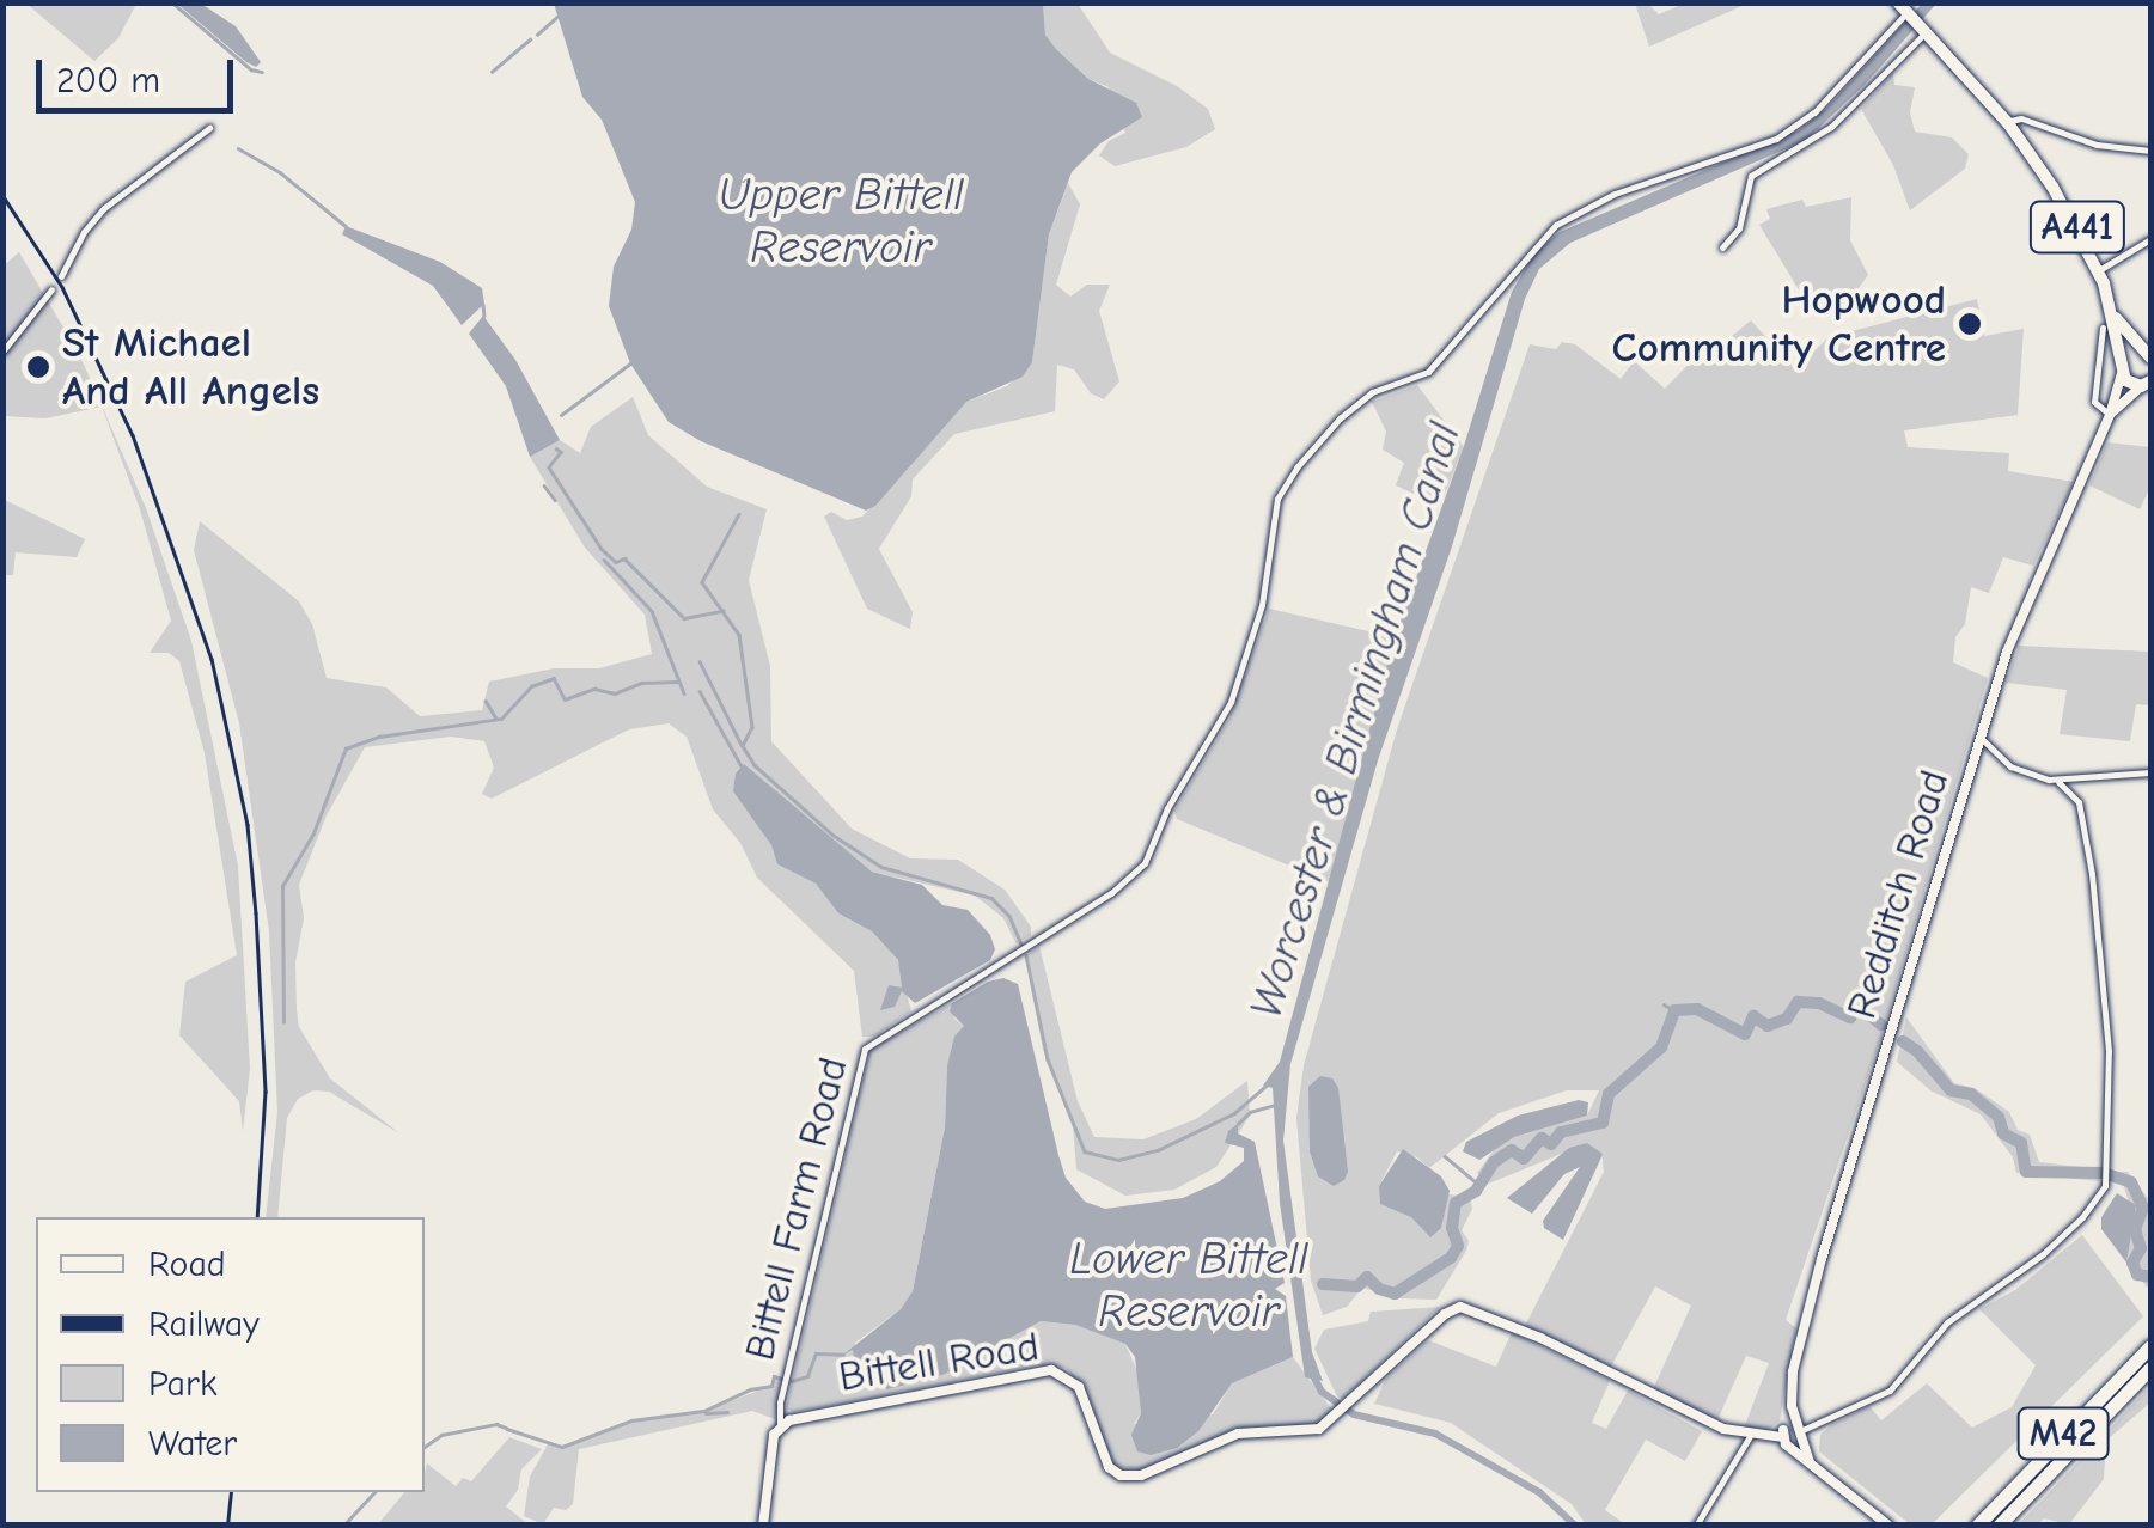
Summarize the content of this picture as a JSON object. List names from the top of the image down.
{
  "streets": {
    "highway": ["A441", "Redditch Road", "M42"],
    "main road": ["Bittell Road"],
    "street": ["Bittell Farm Road"]
  },
  "crossings": [
    ["Redditch Road", "Bittell Farm Road"],
    ["Redditch Road", "Bittell Road"],
    ["Bittell Farm Road", "Bittell Road"]
  ],
  "water": ["Upper Bittell Reservoir", "Worcester & Birmingham Canal", "Lower Bittell Reservoir"],
  "places": ["Hopwood Community Centre", "St Michael And All Angels"],
  "legend": [
    "Road",
    "Railway",
    "Park",
    "Water"
  ],
  "scale_bar": "200 m"
}
